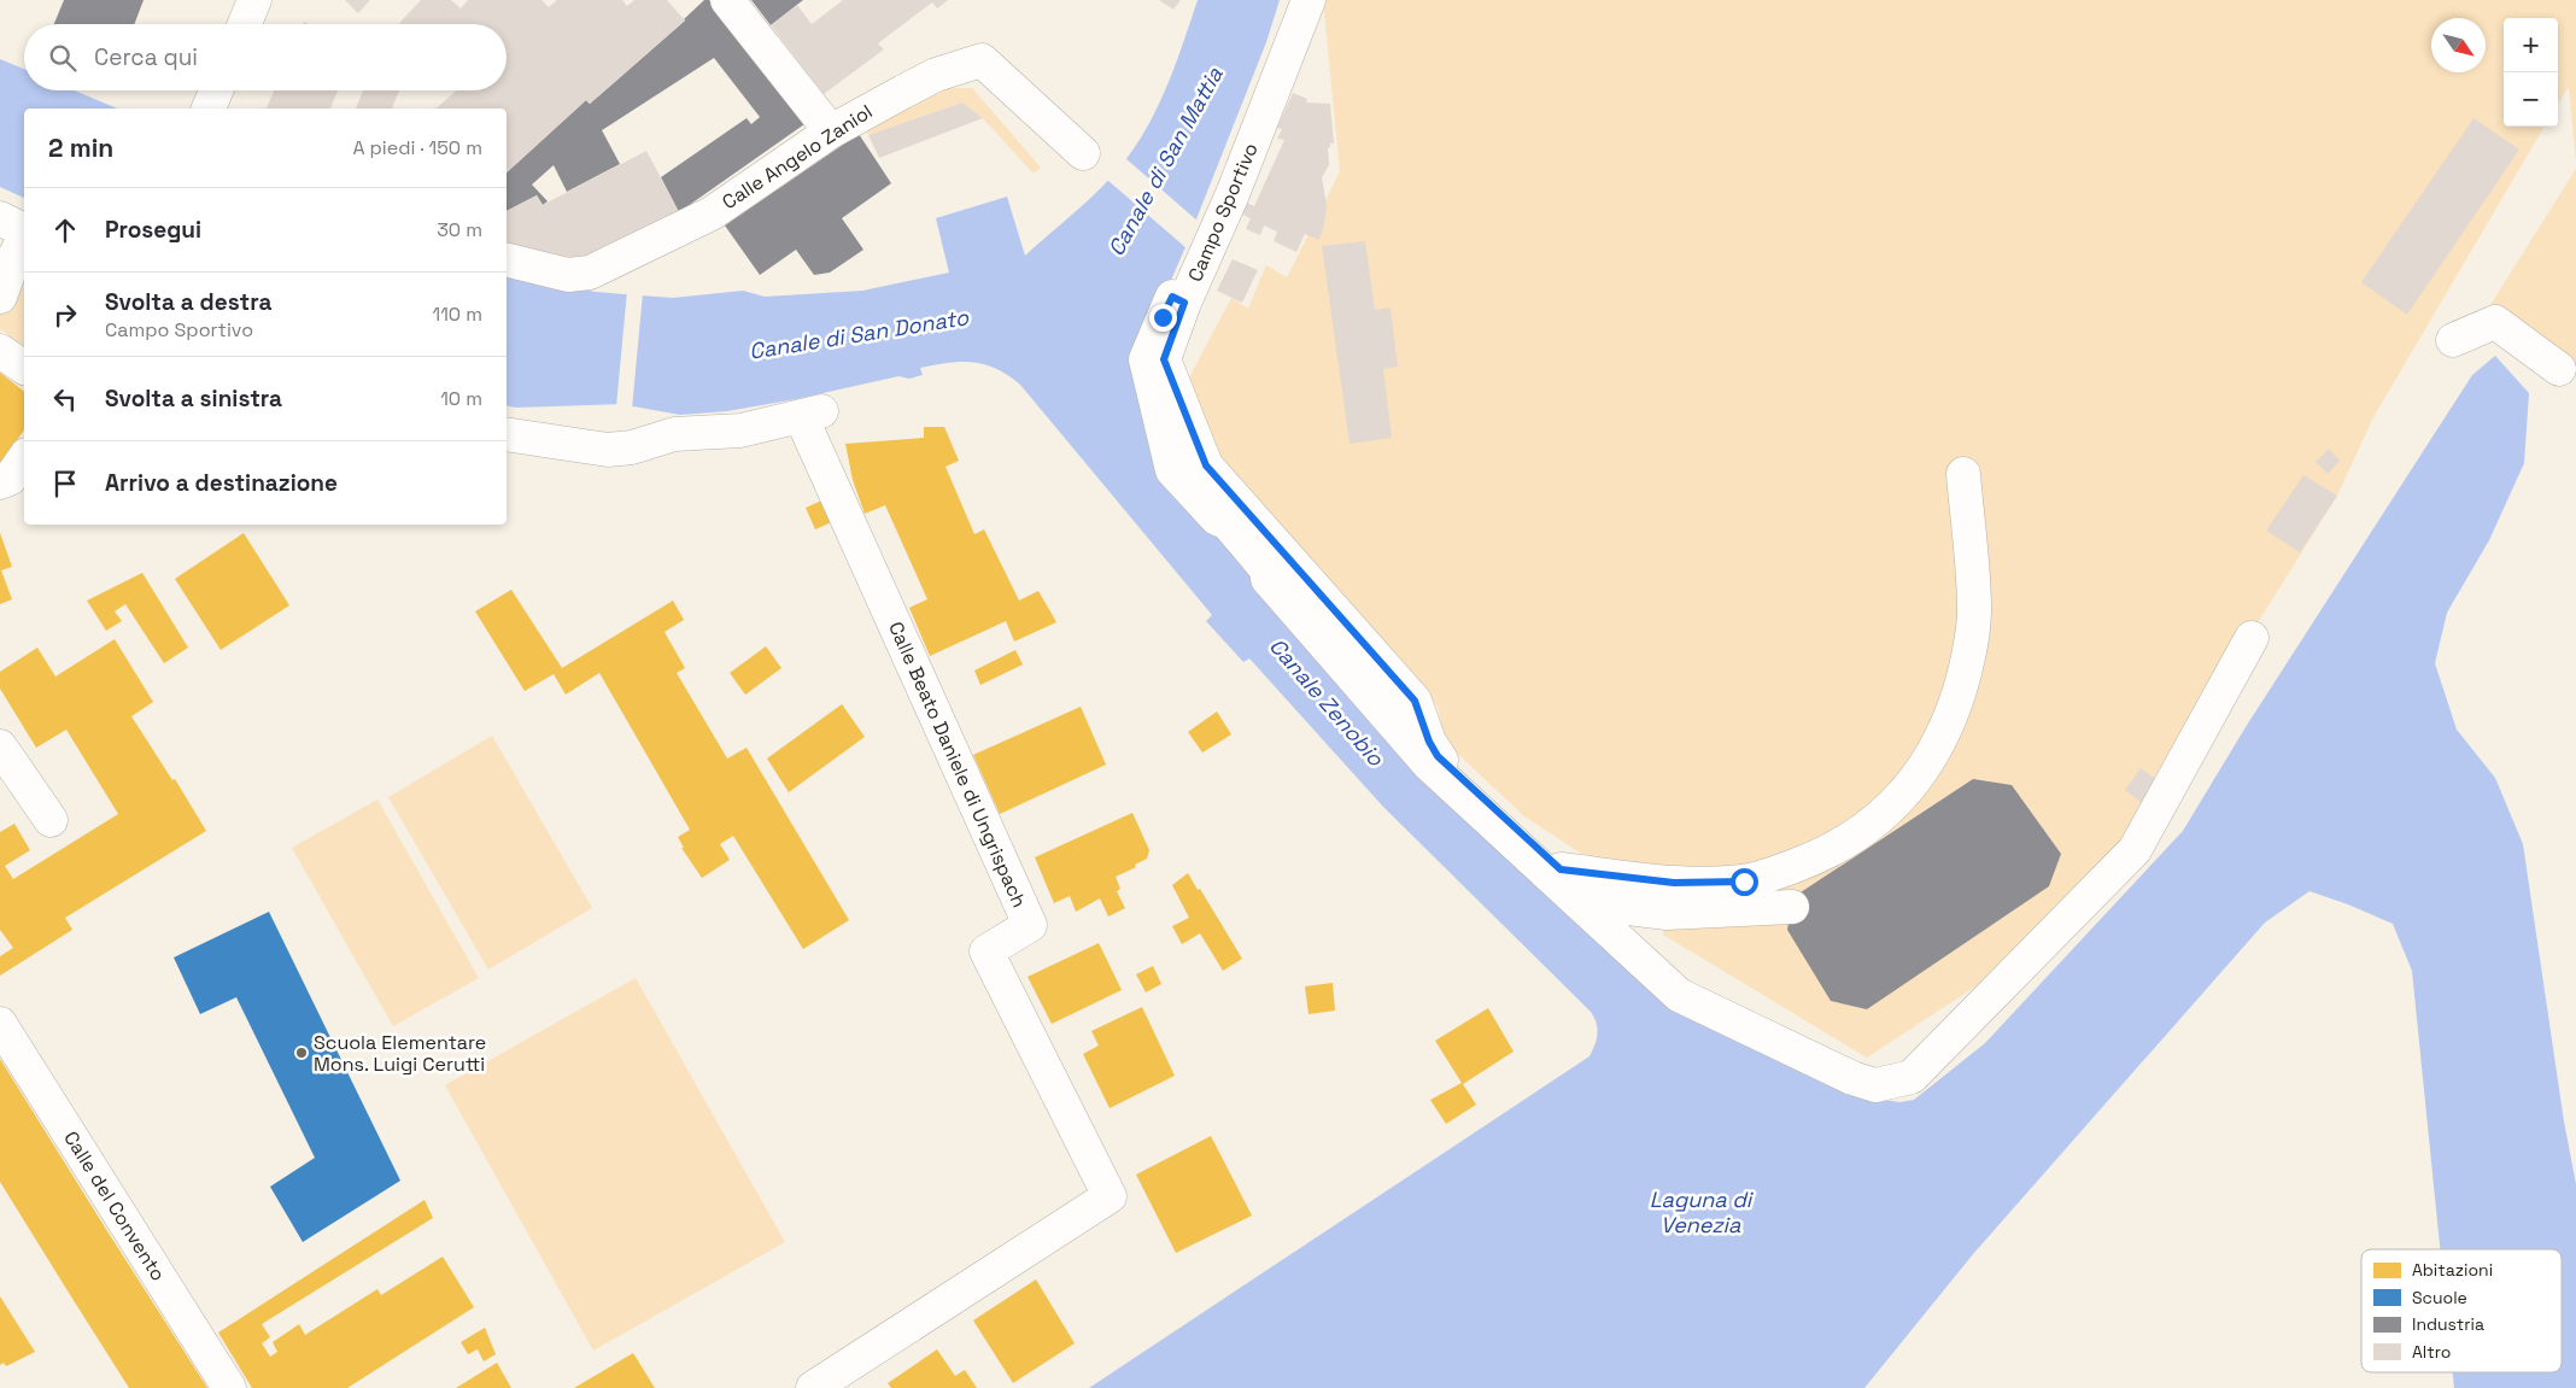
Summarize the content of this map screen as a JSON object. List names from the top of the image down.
{
  "streets": {
    "street": [
      "Calle Angelo Zaniol",
      "Campo Sportivo",
      "Calle Beato Daniele di Ungrispach",
      "Calle del Convento"
    ]
  },
  "water": [
    "Canale di San Mattia",
    "Canale di San Donato",
    "Canale Zenobio",
    "Laguna di Venezia"
  ],
  "places": ["Scuola Elementare Mons. Luigi Cerutti"],
  "legend": [
    "Abitazioni",
    "Scuole",
    "Industria",
    "Altro"
  ],
  "north": "bottom right",
  "page": {
    "map_buttons": ["+", "−"],
    "search": "Cerca qui",
    "heading": ["2 min", "A piedi · 150 m"],
    "list": [
      ["Prosegui", "30 m"],
      ["Svolta a destra", "Campo Sportivo", "110 m"],
      ["Svolta a sinistra", "10 m"],
      "Arrivo a destinazione"
    ]
  }
}
